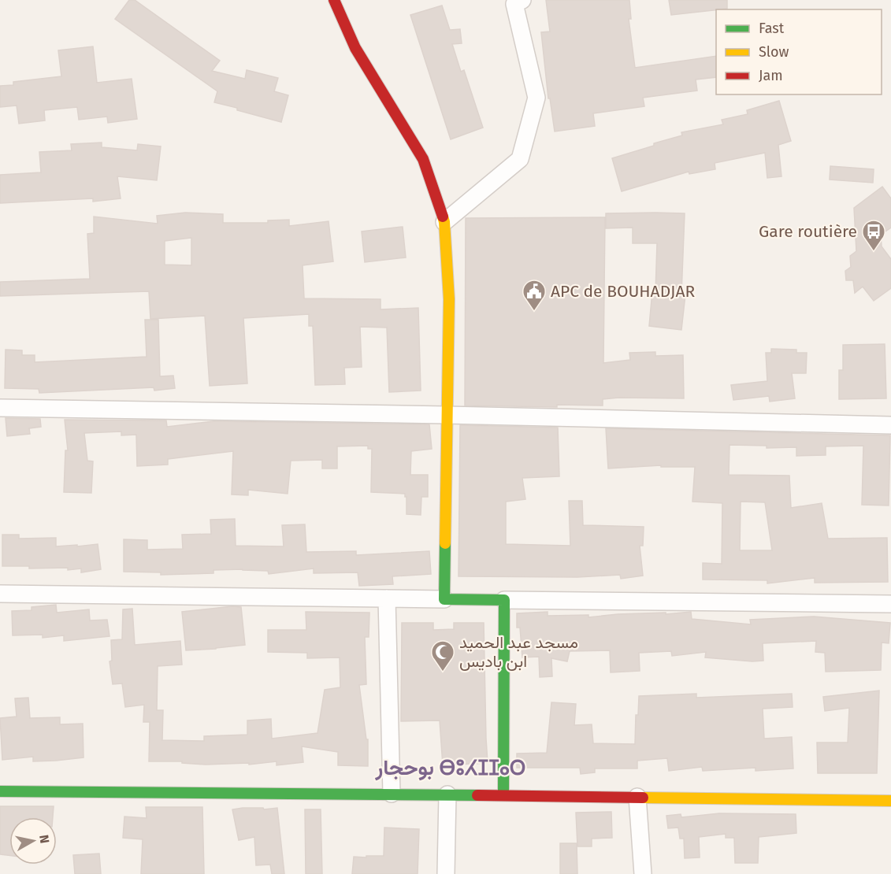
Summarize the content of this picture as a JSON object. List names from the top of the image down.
{
  "districts": ["بوحجار ⴱⵓⵃⵊⵊⴰⵔ"],
  "places": {
    "bus stop": ["Gare routière"],
    "public building": ["APC de BOUHADJAR"],
    "mosque": ["مسجد عبد الحميد ابن باديس"]
  },
  "legend": ["Fast", "Slow", "Jam"],
  "north": "right"
}
